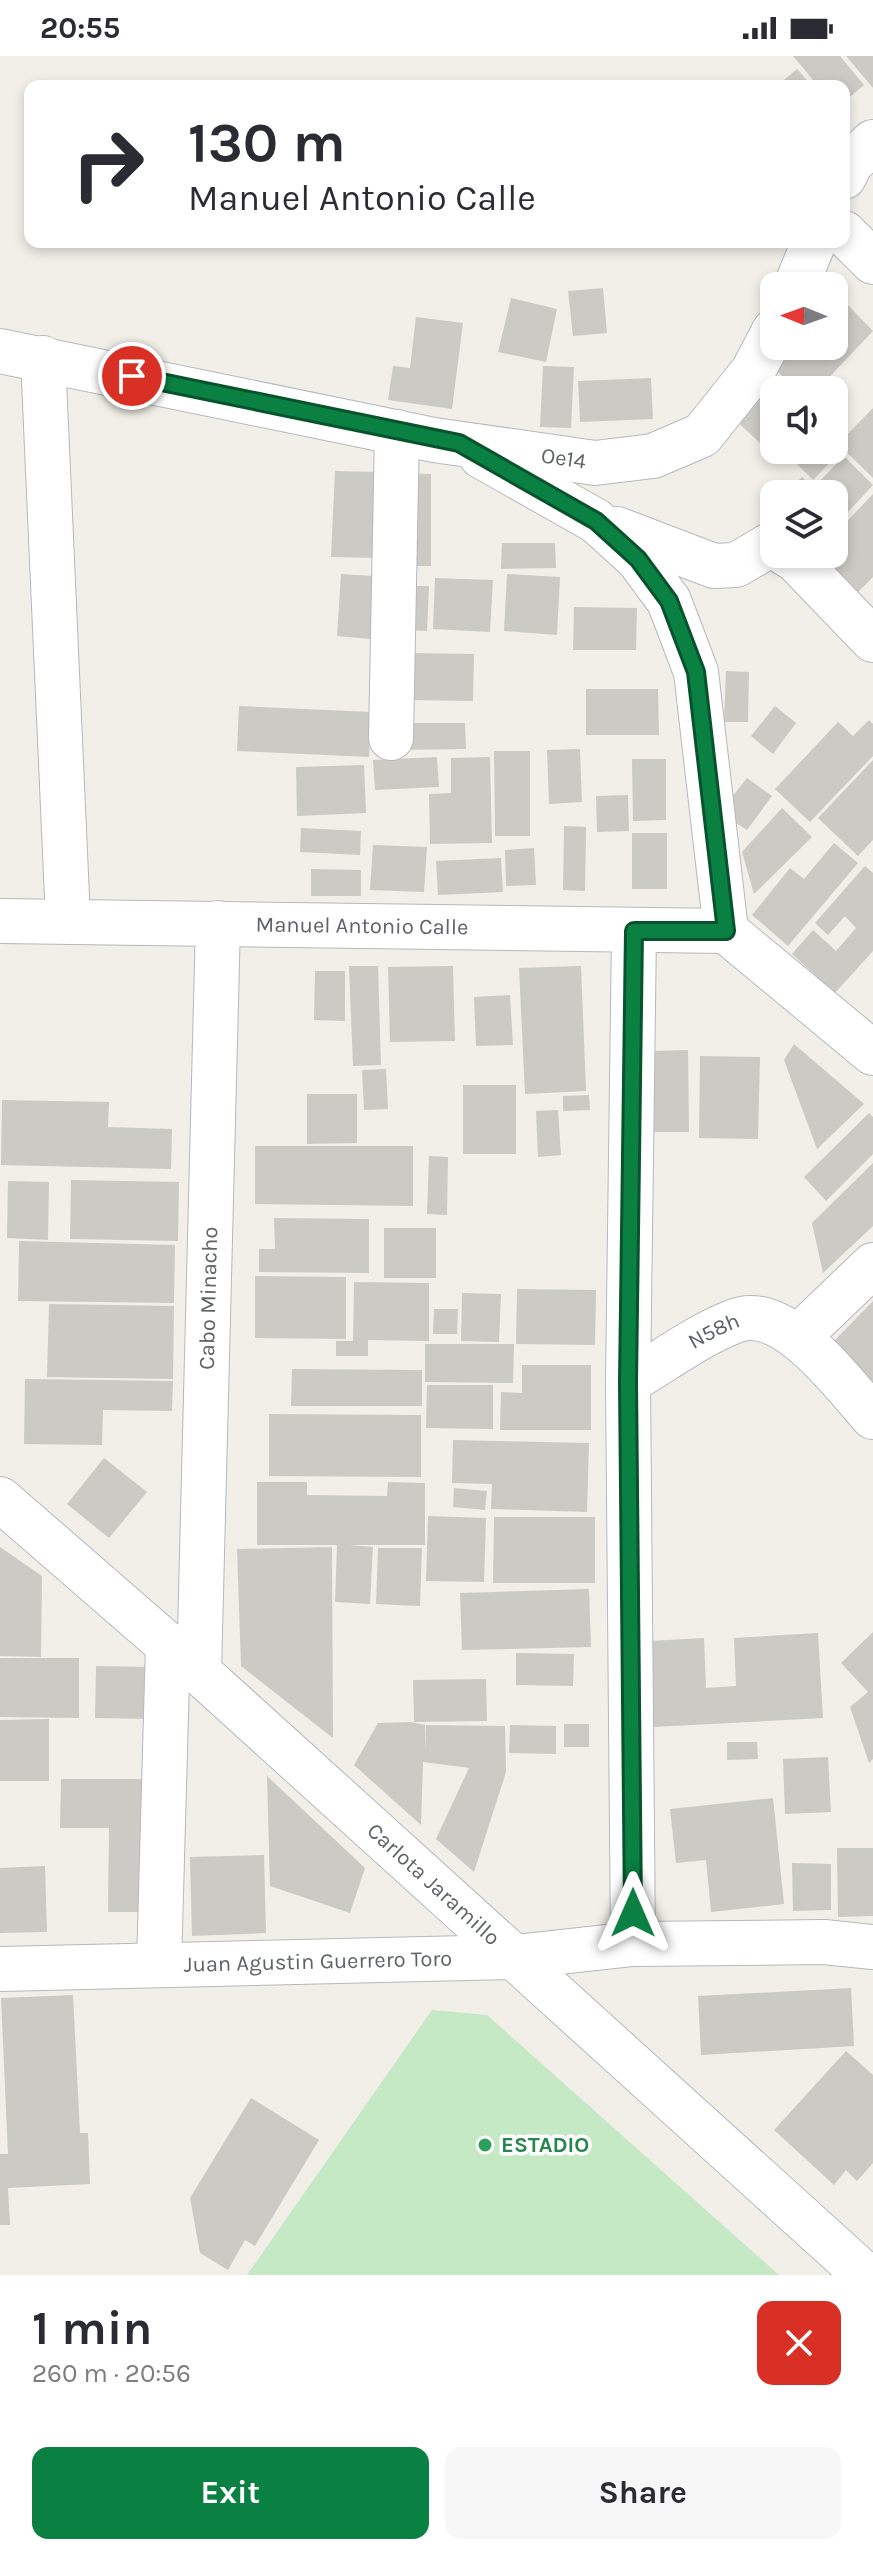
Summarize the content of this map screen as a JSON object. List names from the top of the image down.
{
  "streets": {
    "street": [
      "Oe14",
      "Manuel Antonio Calle",
      "Cabo Minacho",
      "N58h",
      "Carlota Jaramillo",
      "Juan Agustin Guerrero Toro"
    ]
  },
  "crossings": [
    ["Manuel Antonio Calle", "Cabo Minacho"],
    ["Cabo Minacho", "Carlota Jaramillo"],
    ["Cabo Minacho", "Juan Agustin Guerrero Toro"],
    ["Carlota Jaramillo", "Juan Agustin Guerrero Toro"]
  ],
  "places": ["ESTADIO"],
  "north": "left",
  "page": {
    "status": "20:55",
    "turn": ["130 m", "Manuel Antonio Calle"],
    "heading": ["1 min", "260 m · 20:56"],
    "buttons": ["Exit", "Share"]
  }
}
